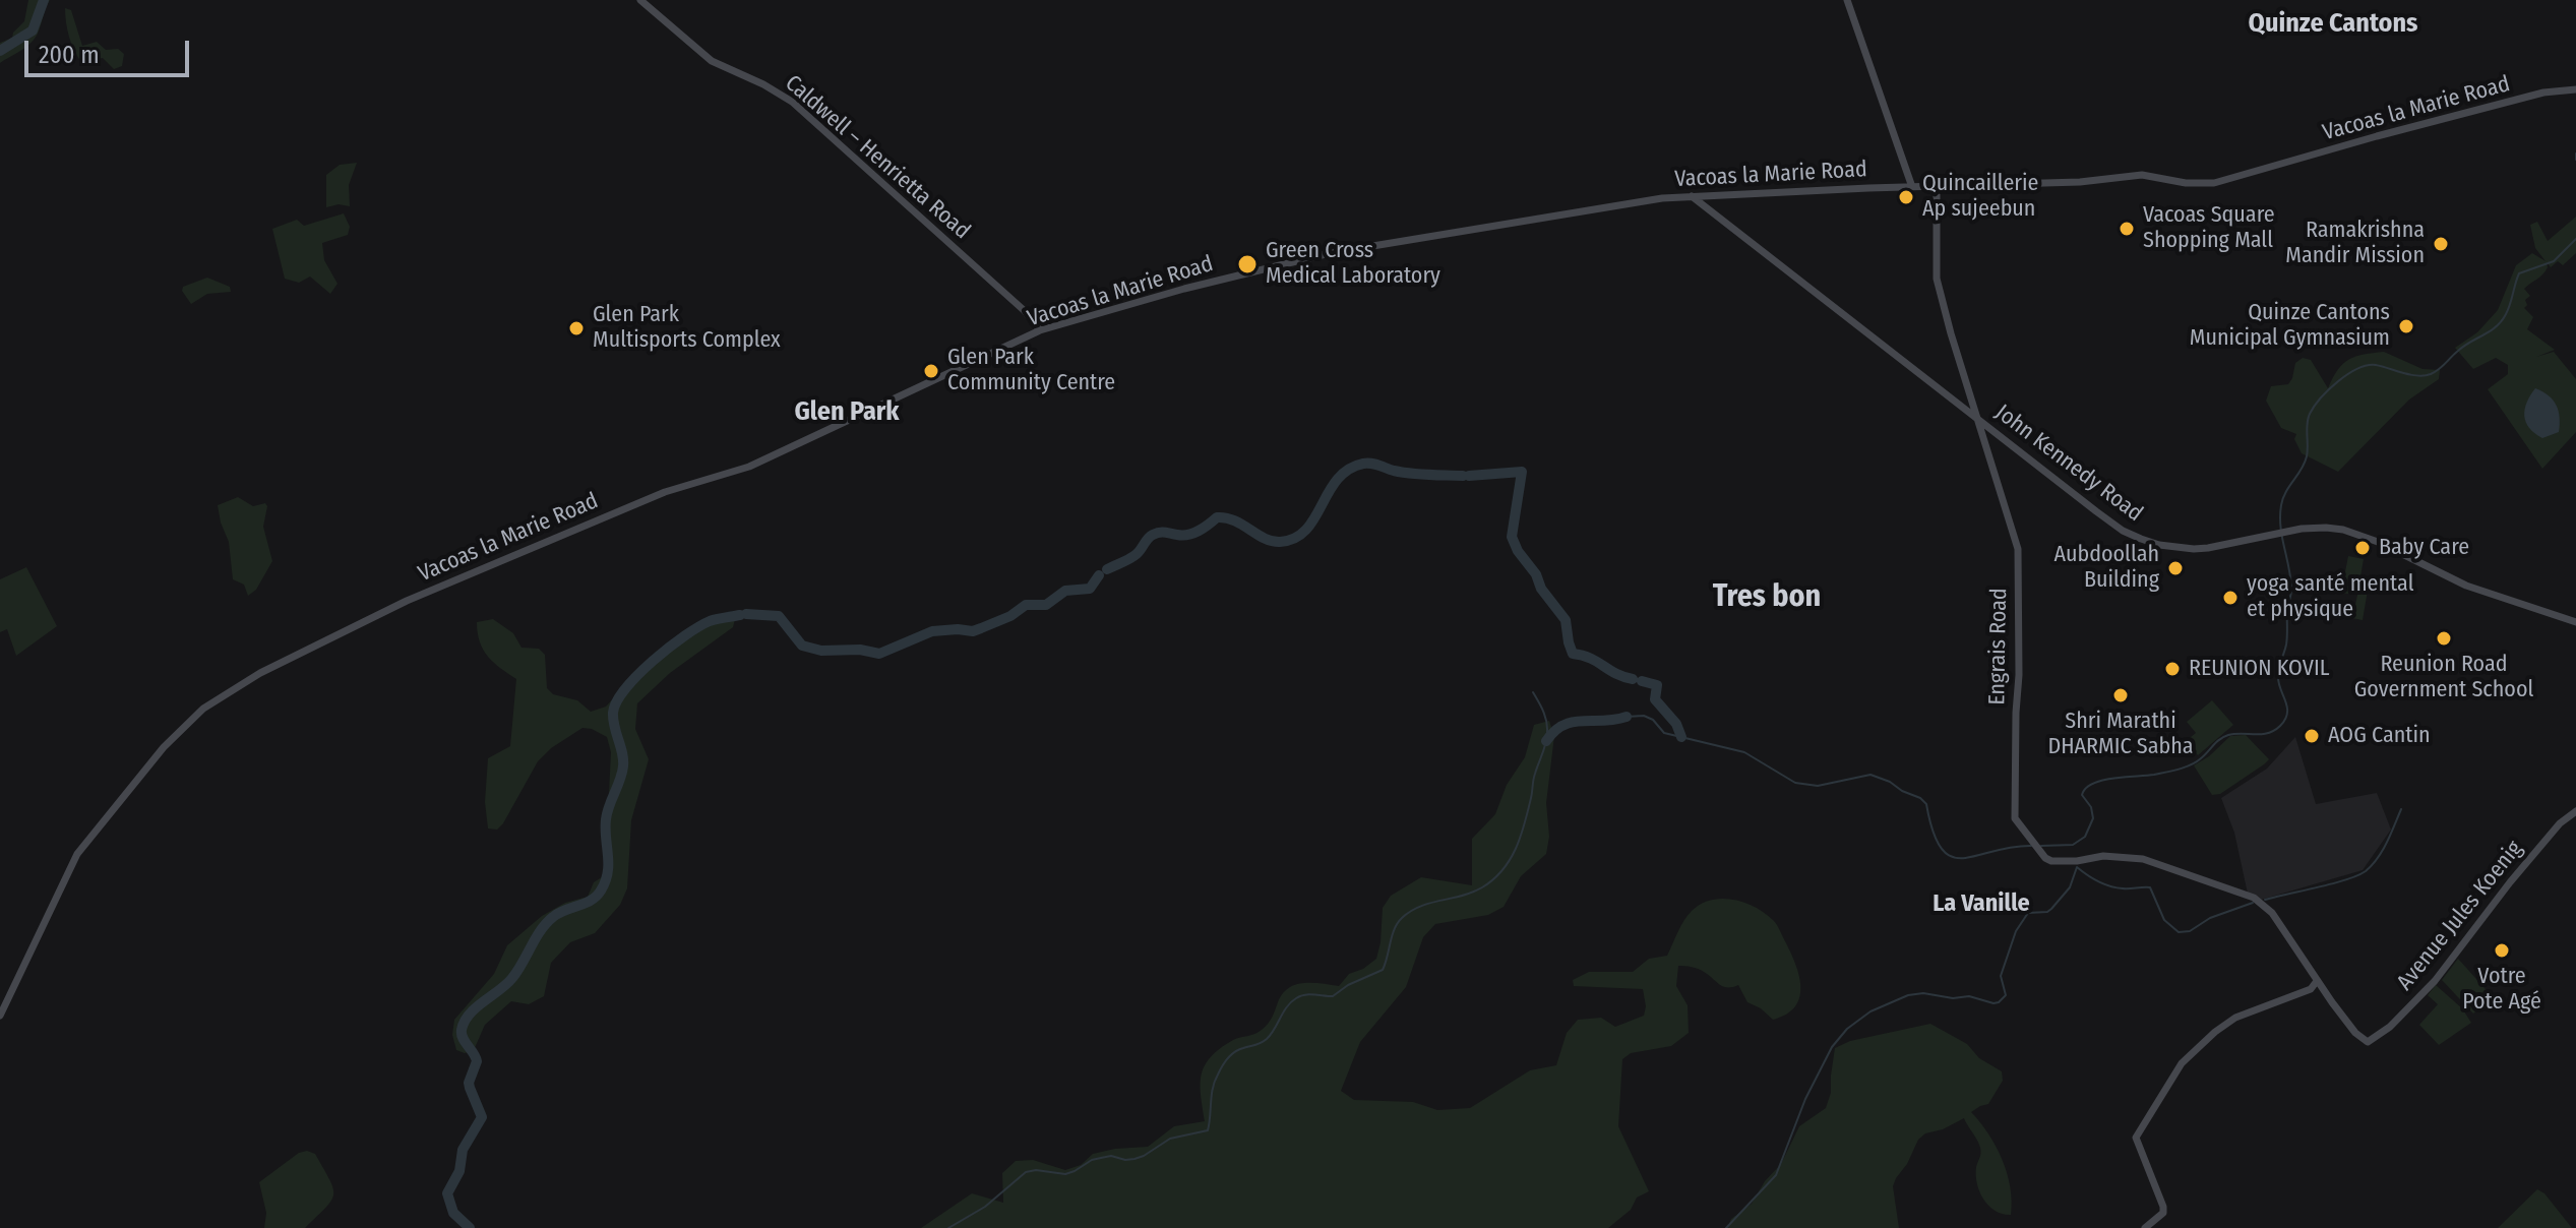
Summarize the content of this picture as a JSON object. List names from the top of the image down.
{
  "streets": {
    "main road": [
      "Vacoas la Marie Road",
      "Caldwell – Henrietta Road",
      "John Kennedy Road",
      "Engrais Road",
      "Avenue Jules Koenig"
    ]
  },
  "crossings": [
    ["Vacoas la Marie Road", "Caldwell – Henrietta Road"],
    ["Vacoas la Marie Road", "John Kennedy Road"],
    ["Vacoas la Marie Road", "Engrais Road"],
    ["John Kennedy Road", "Engrais Road"],
    ["Engrais Road", "Avenue Jules Koenig"]
  ],
  "districts": [
    "Quinze Cantons",
    "Glen Park",
    "Tres bon",
    "La Vanille"
  ],
  "places": [
    "Quincaillerie Ap sujeebun",
    "Vacoas Square Shopping Mall",
    "Ramakrishna Mandir Mission",
    "Green Cross Medical Laboratory",
    "Quinze Cantons Municipal Gymnasium",
    "Glen Park Multisports Complex",
    "Glen Park Community Centre",
    "Baby Care",
    "Aubdoollah Building",
    "yoga santé mental et physique",
    "Reunion Road Government School",
    "REUNION KOVIL",
    "Shri Marathi DHARMIC Sabha",
    "AOG Cantin",
    "Votre Pote Agé"
  ],
  "scale_bar": "200 m"
}
